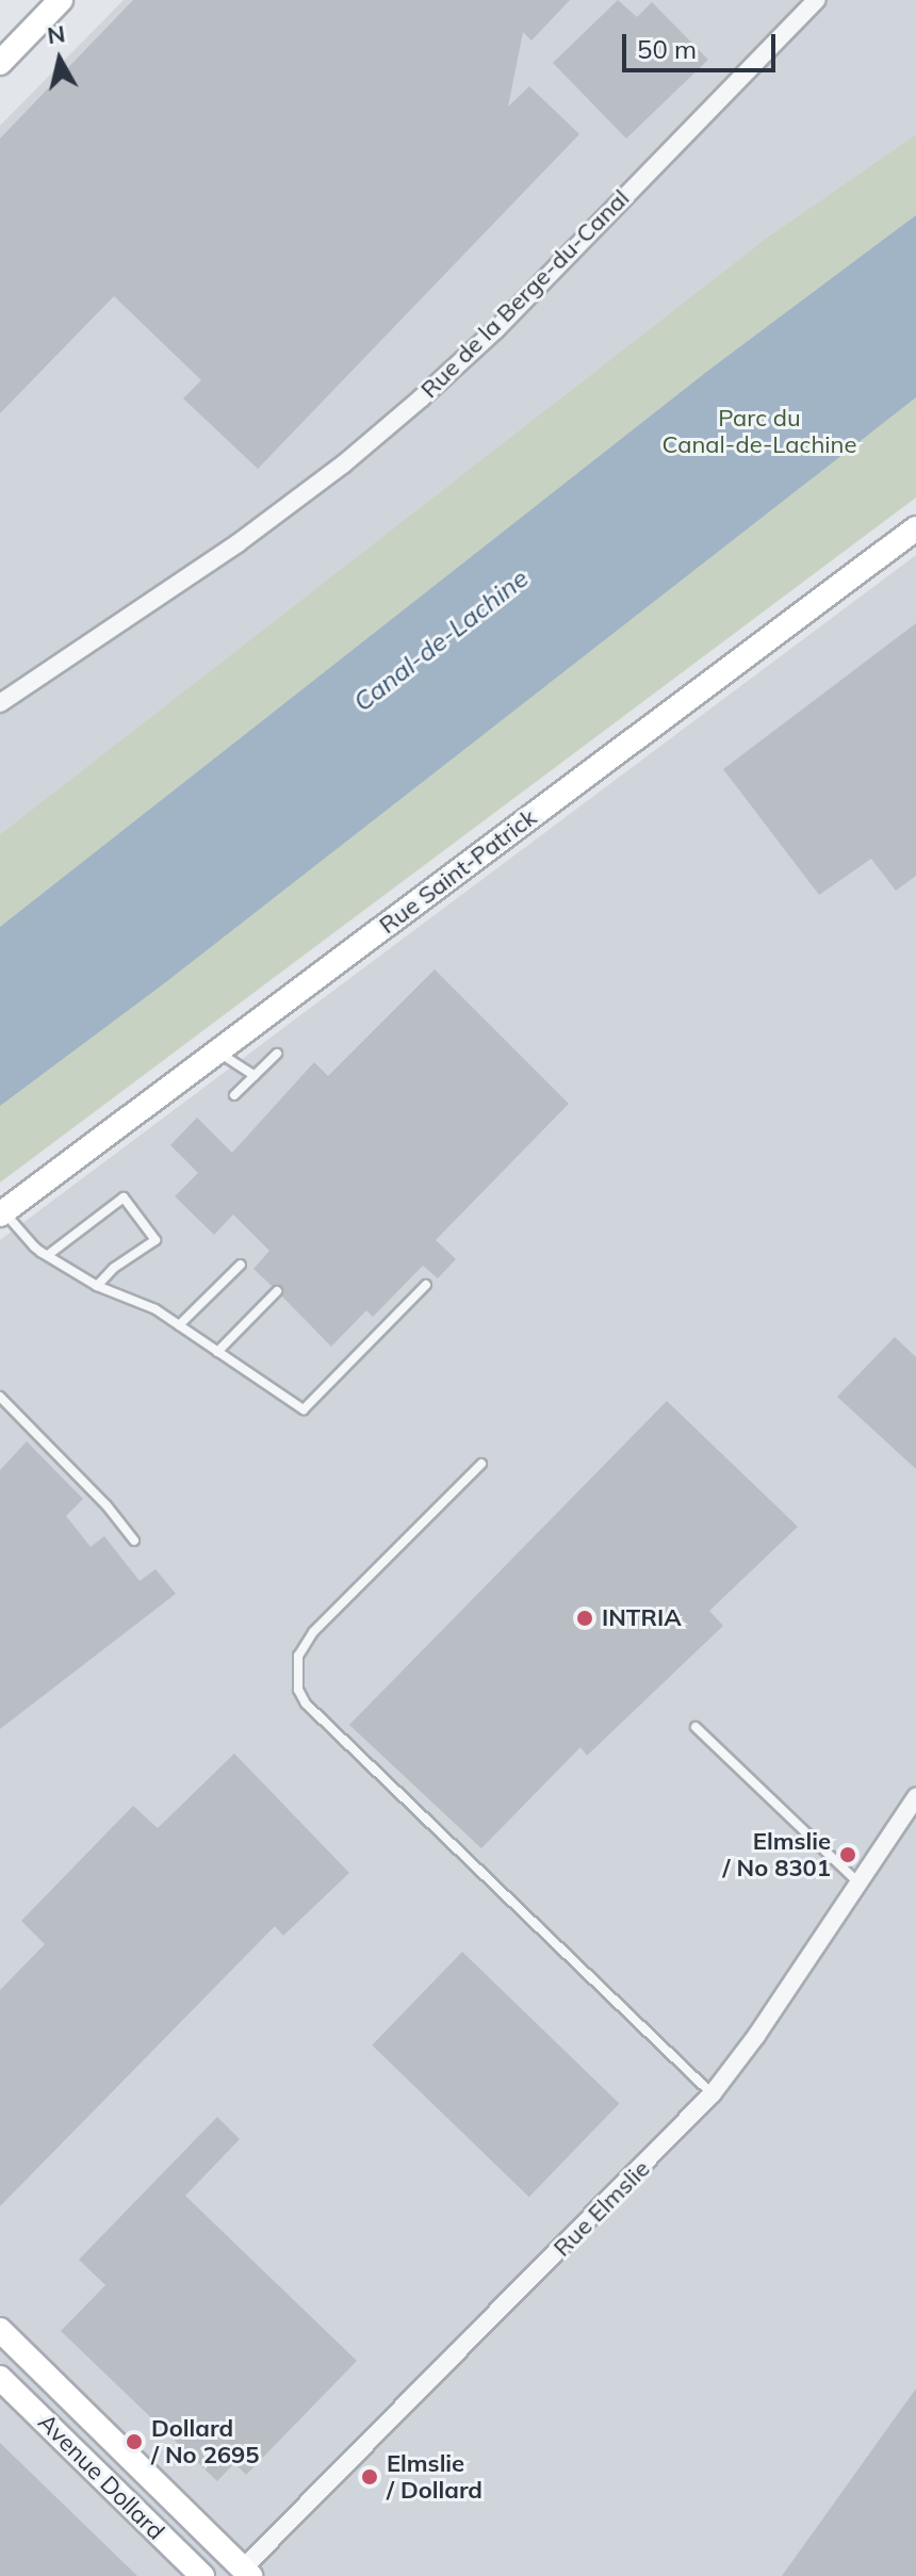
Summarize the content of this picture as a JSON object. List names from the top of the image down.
{
  "streets": {
    "main road": ["Rue Saint-Patrick", "Avenue Dollard"],
    "street": ["Rue de la Berge-du-Canal", "Rue Elmslie"]
  },
  "crossings": [
    ["Rue Elmslie", "Avenue Dollard"]
  ],
  "water": ["Canal-de-Lachine"],
  "parks": ["Parc du Canal-de-Lachine"],
  "places": [
    "INTRIA",
    "Elmslie / No 8301",
    "Dollard / No 2695",
    "Elmslie / Dollard"
  ],
  "scale_bar": "50 m",
  "north": "top"
}
